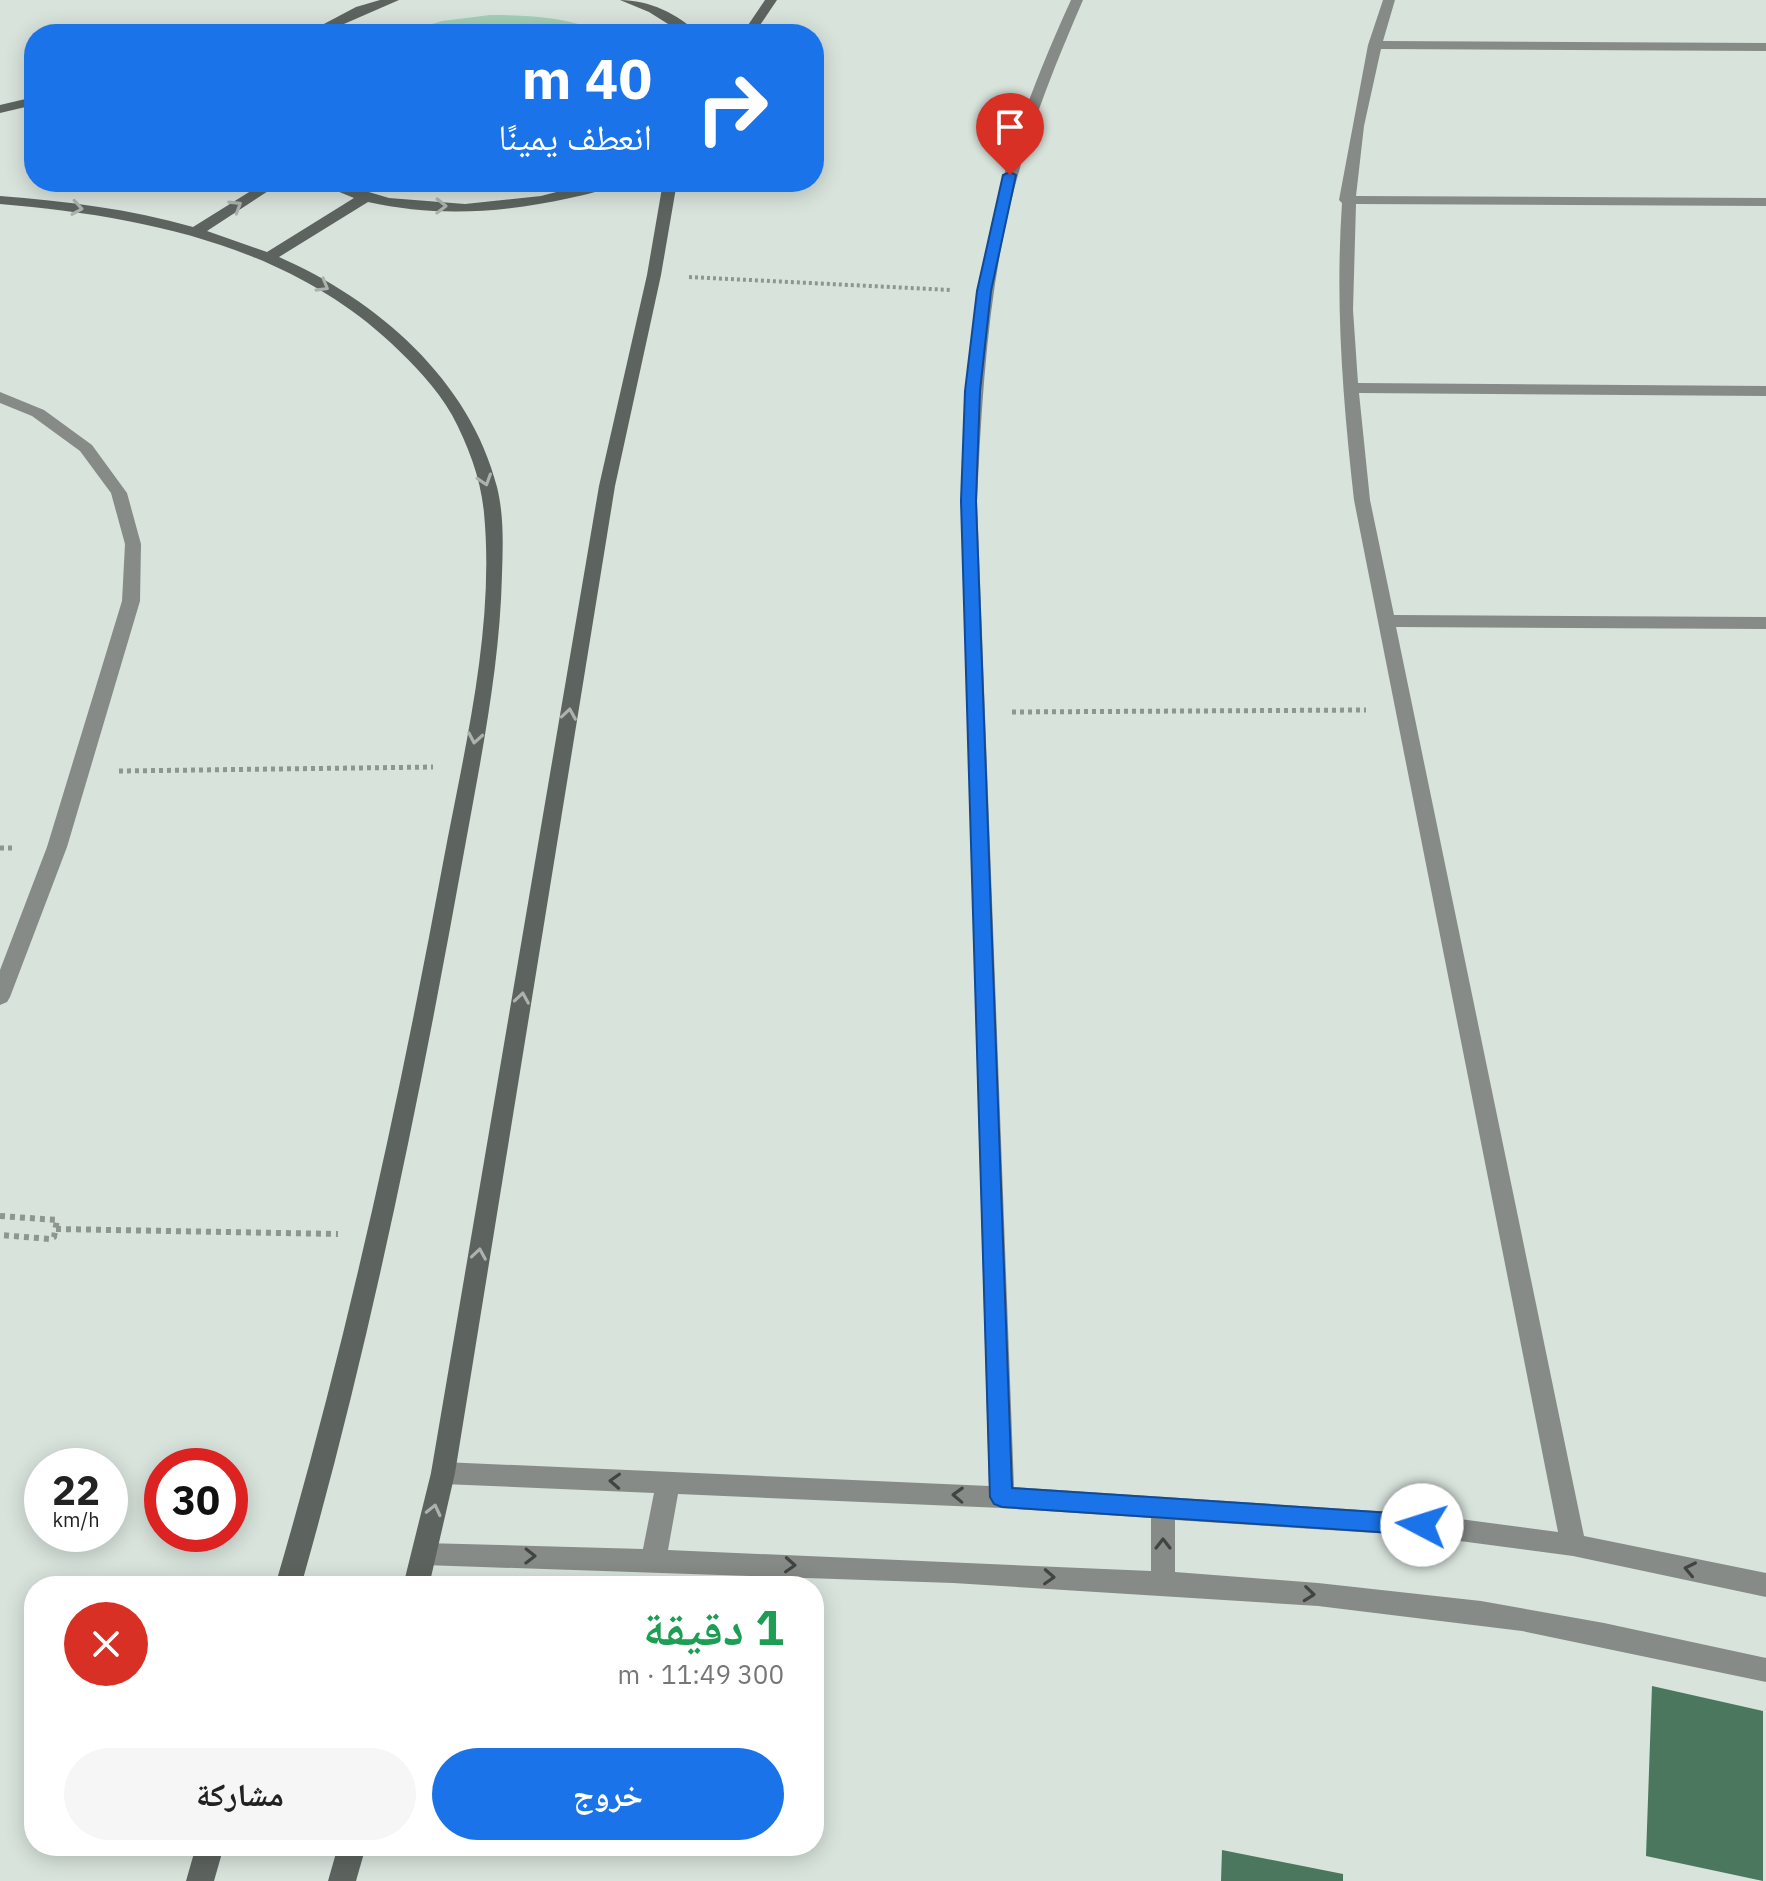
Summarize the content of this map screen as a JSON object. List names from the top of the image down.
{
  "page": {
    "turn": ["40 m", "انعطف يمينًا"],
    "speed": "22 km/h",
    "limit": "30",
    "heading": ["1 دقيقة", "300 m · 11:49"],
    "buttons": ["خروج", "مشاركة"]
  }
}
